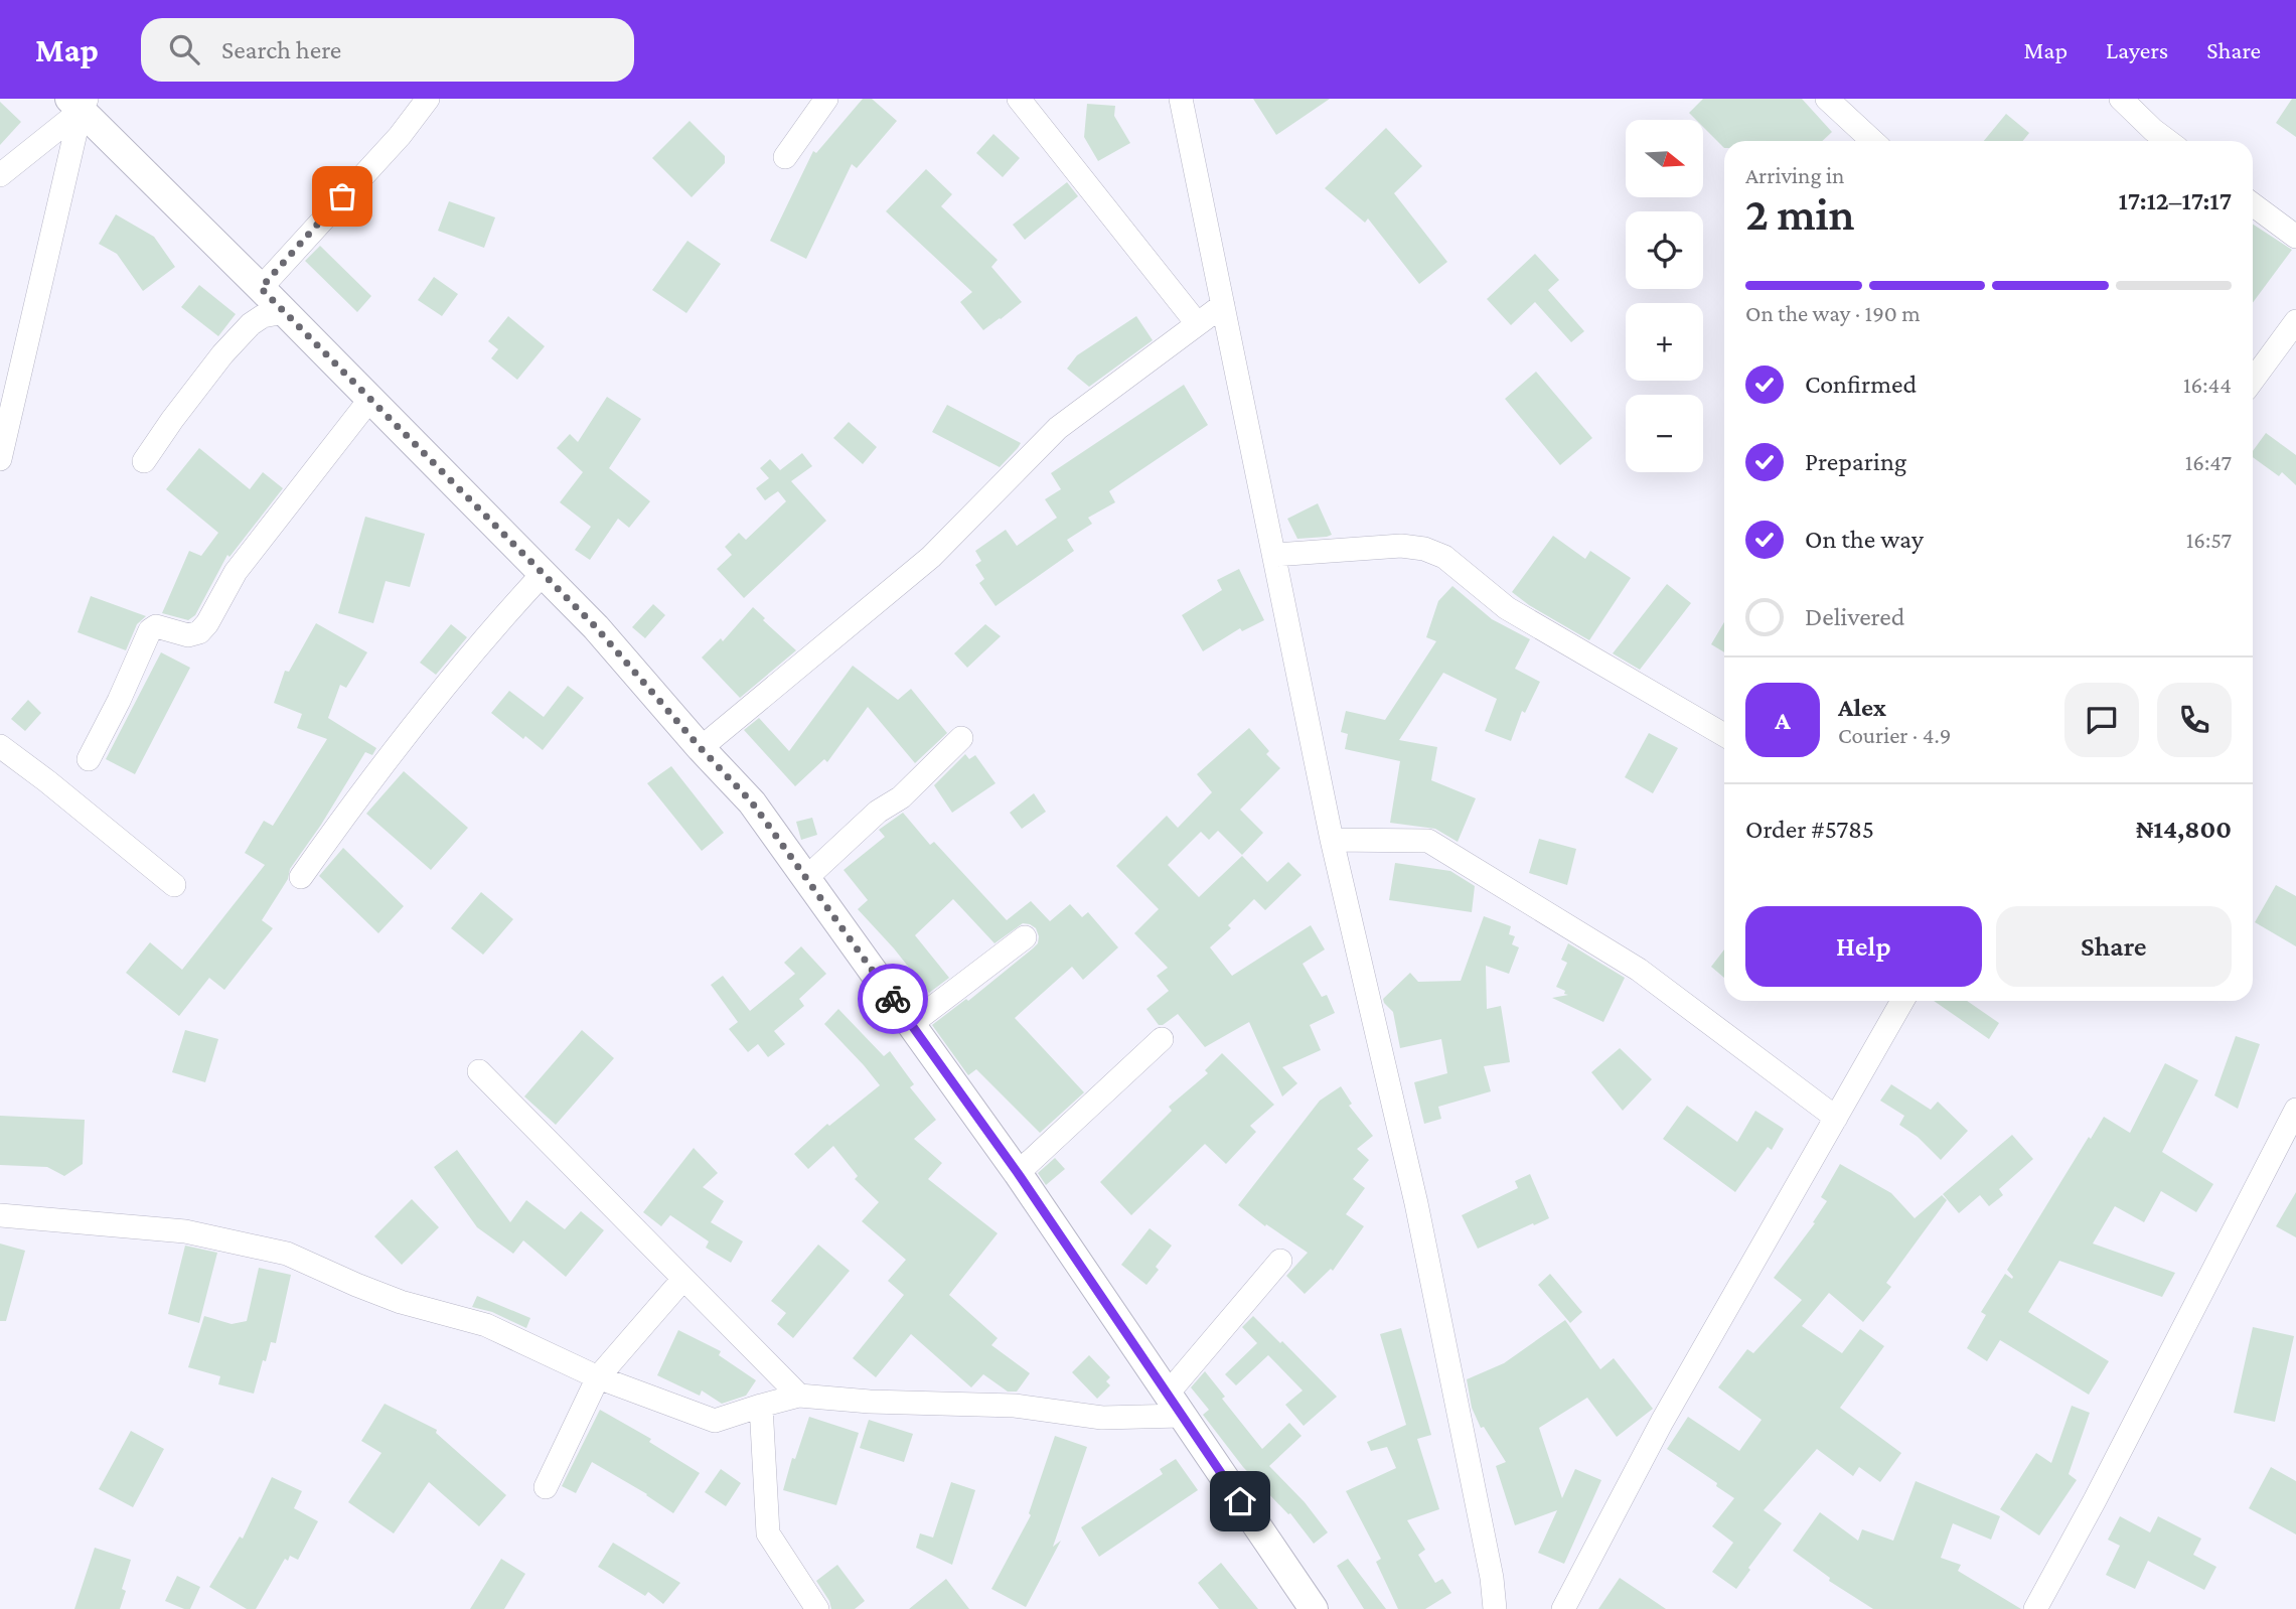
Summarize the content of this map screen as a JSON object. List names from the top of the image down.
{
  "north": "right",
  "page": {
    "header": "Map",
    "search": "Search here",
    "nav": ["Map", "Layers", "Share"],
    "map_buttons": ["+", "−"],
    "heading": ["2 min", "Arriving in", "17:12–17:17"],
    "panel": [
      "Alex",
      "Courier · 4.9",
      "Order #5785",
      "₦14,800"
    ],
    "bar": "On the way · 190 m",
    "list": [
      ["Confirmed", "16:44"],
      ["Preparing", "16:47"],
      ["On the way", "16:57"],
      "Delivered"
    ],
    "round": "A",
    "buttons": ["Help", "Share"]
  }
}
